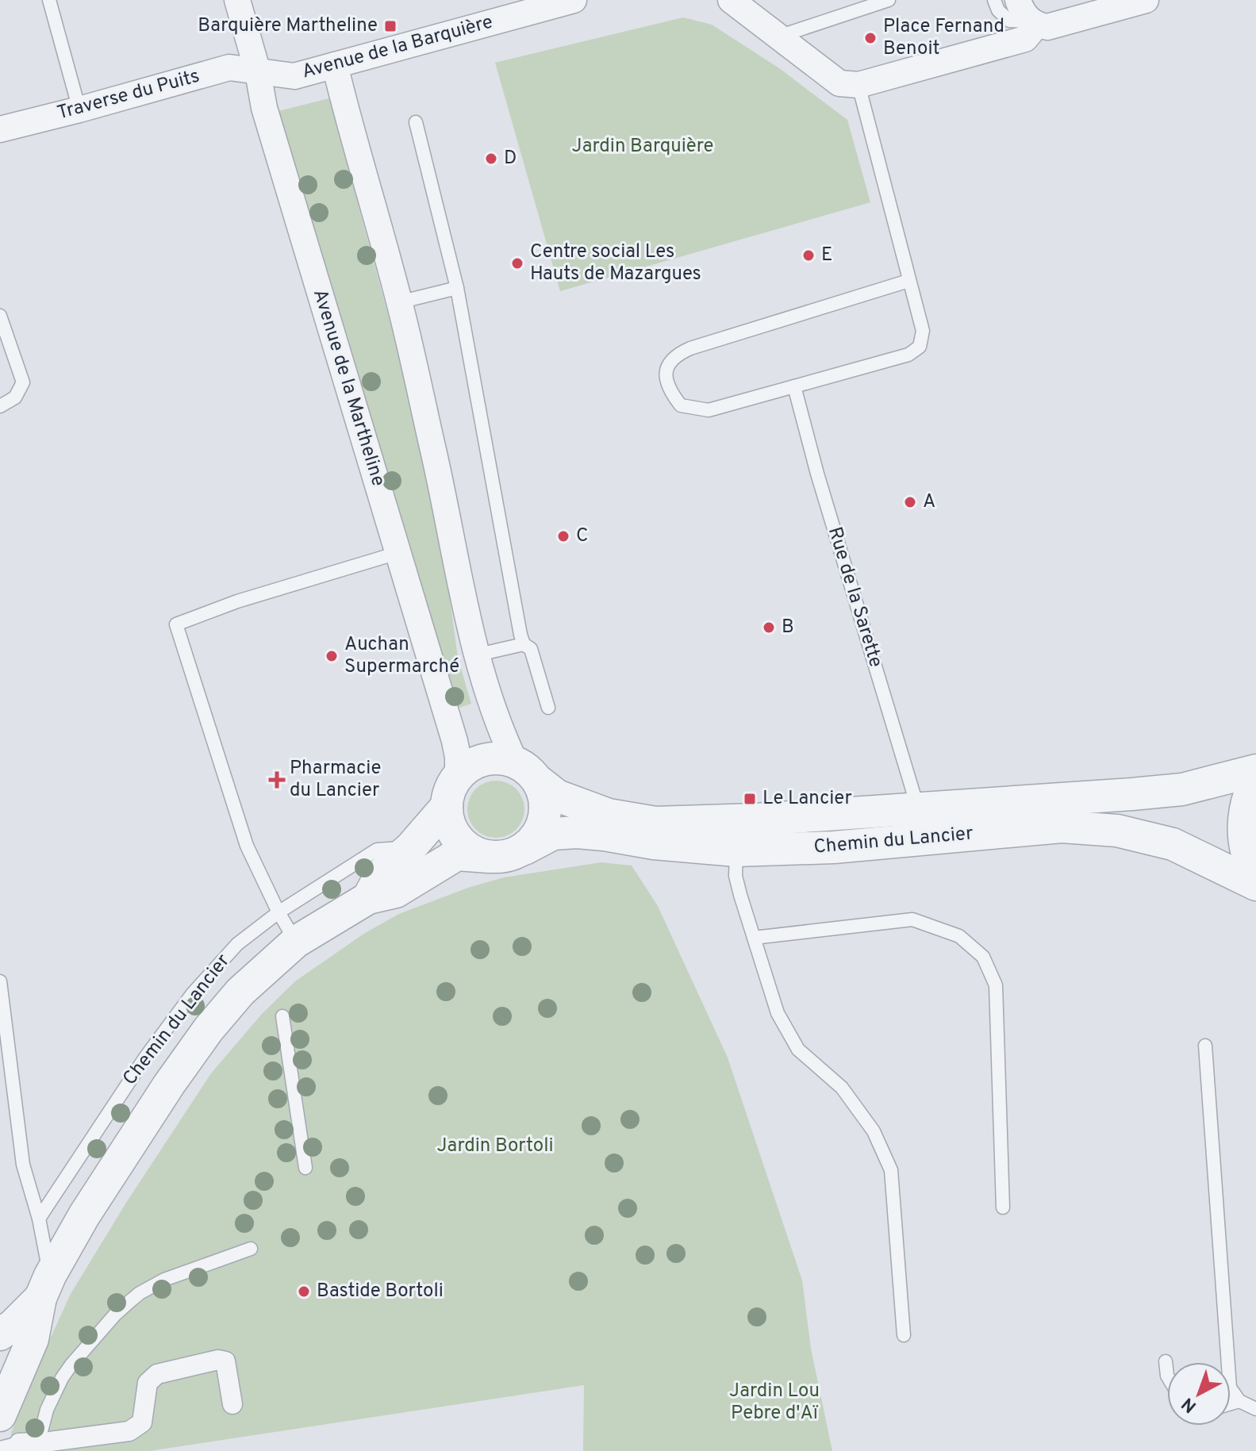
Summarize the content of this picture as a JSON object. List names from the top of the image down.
{
  "streets": {
    "street": [
      "Avenue de la Barquière",
      "Traverse du Puits",
      "Avenue de la Martheline",
      "Chemin du Lancier"
    ],
    "lane": ["Rue de la Sarette"]
  },
  "crossings": [
    ["Avenue de la Barquière", "Traverse du Puits"],
    ["Avenue de la Barquière", "Avenue de la Martheline"],
    ["Traverse du Puits", "Avenue de la Martheline"],
    ["Avenue de la Martheline", "Chemin du Lancier"],
    ["Rue de la Sarette", "Chemin du Lancier"]
  ],
  "parks": ["Jardin Barquière", "Jardin Bortoli", "Jardin Lou Pebre d'Aï"],
  "places": {
    "transit": ["Barquière Martheline", "Le Lancier"],
    "other": [
      "Place Fernand Benoit",
      "D",
      "E",
      "Centre social Les Hauts de Mazargues",
      "A",
      "C",
      "B",
      "Auchan Supermarché",
      "Bastide Bortoli"
    ],
    "health": ["Pharmacie du Lancier"]
  },
  "north": "bottom left"
}
